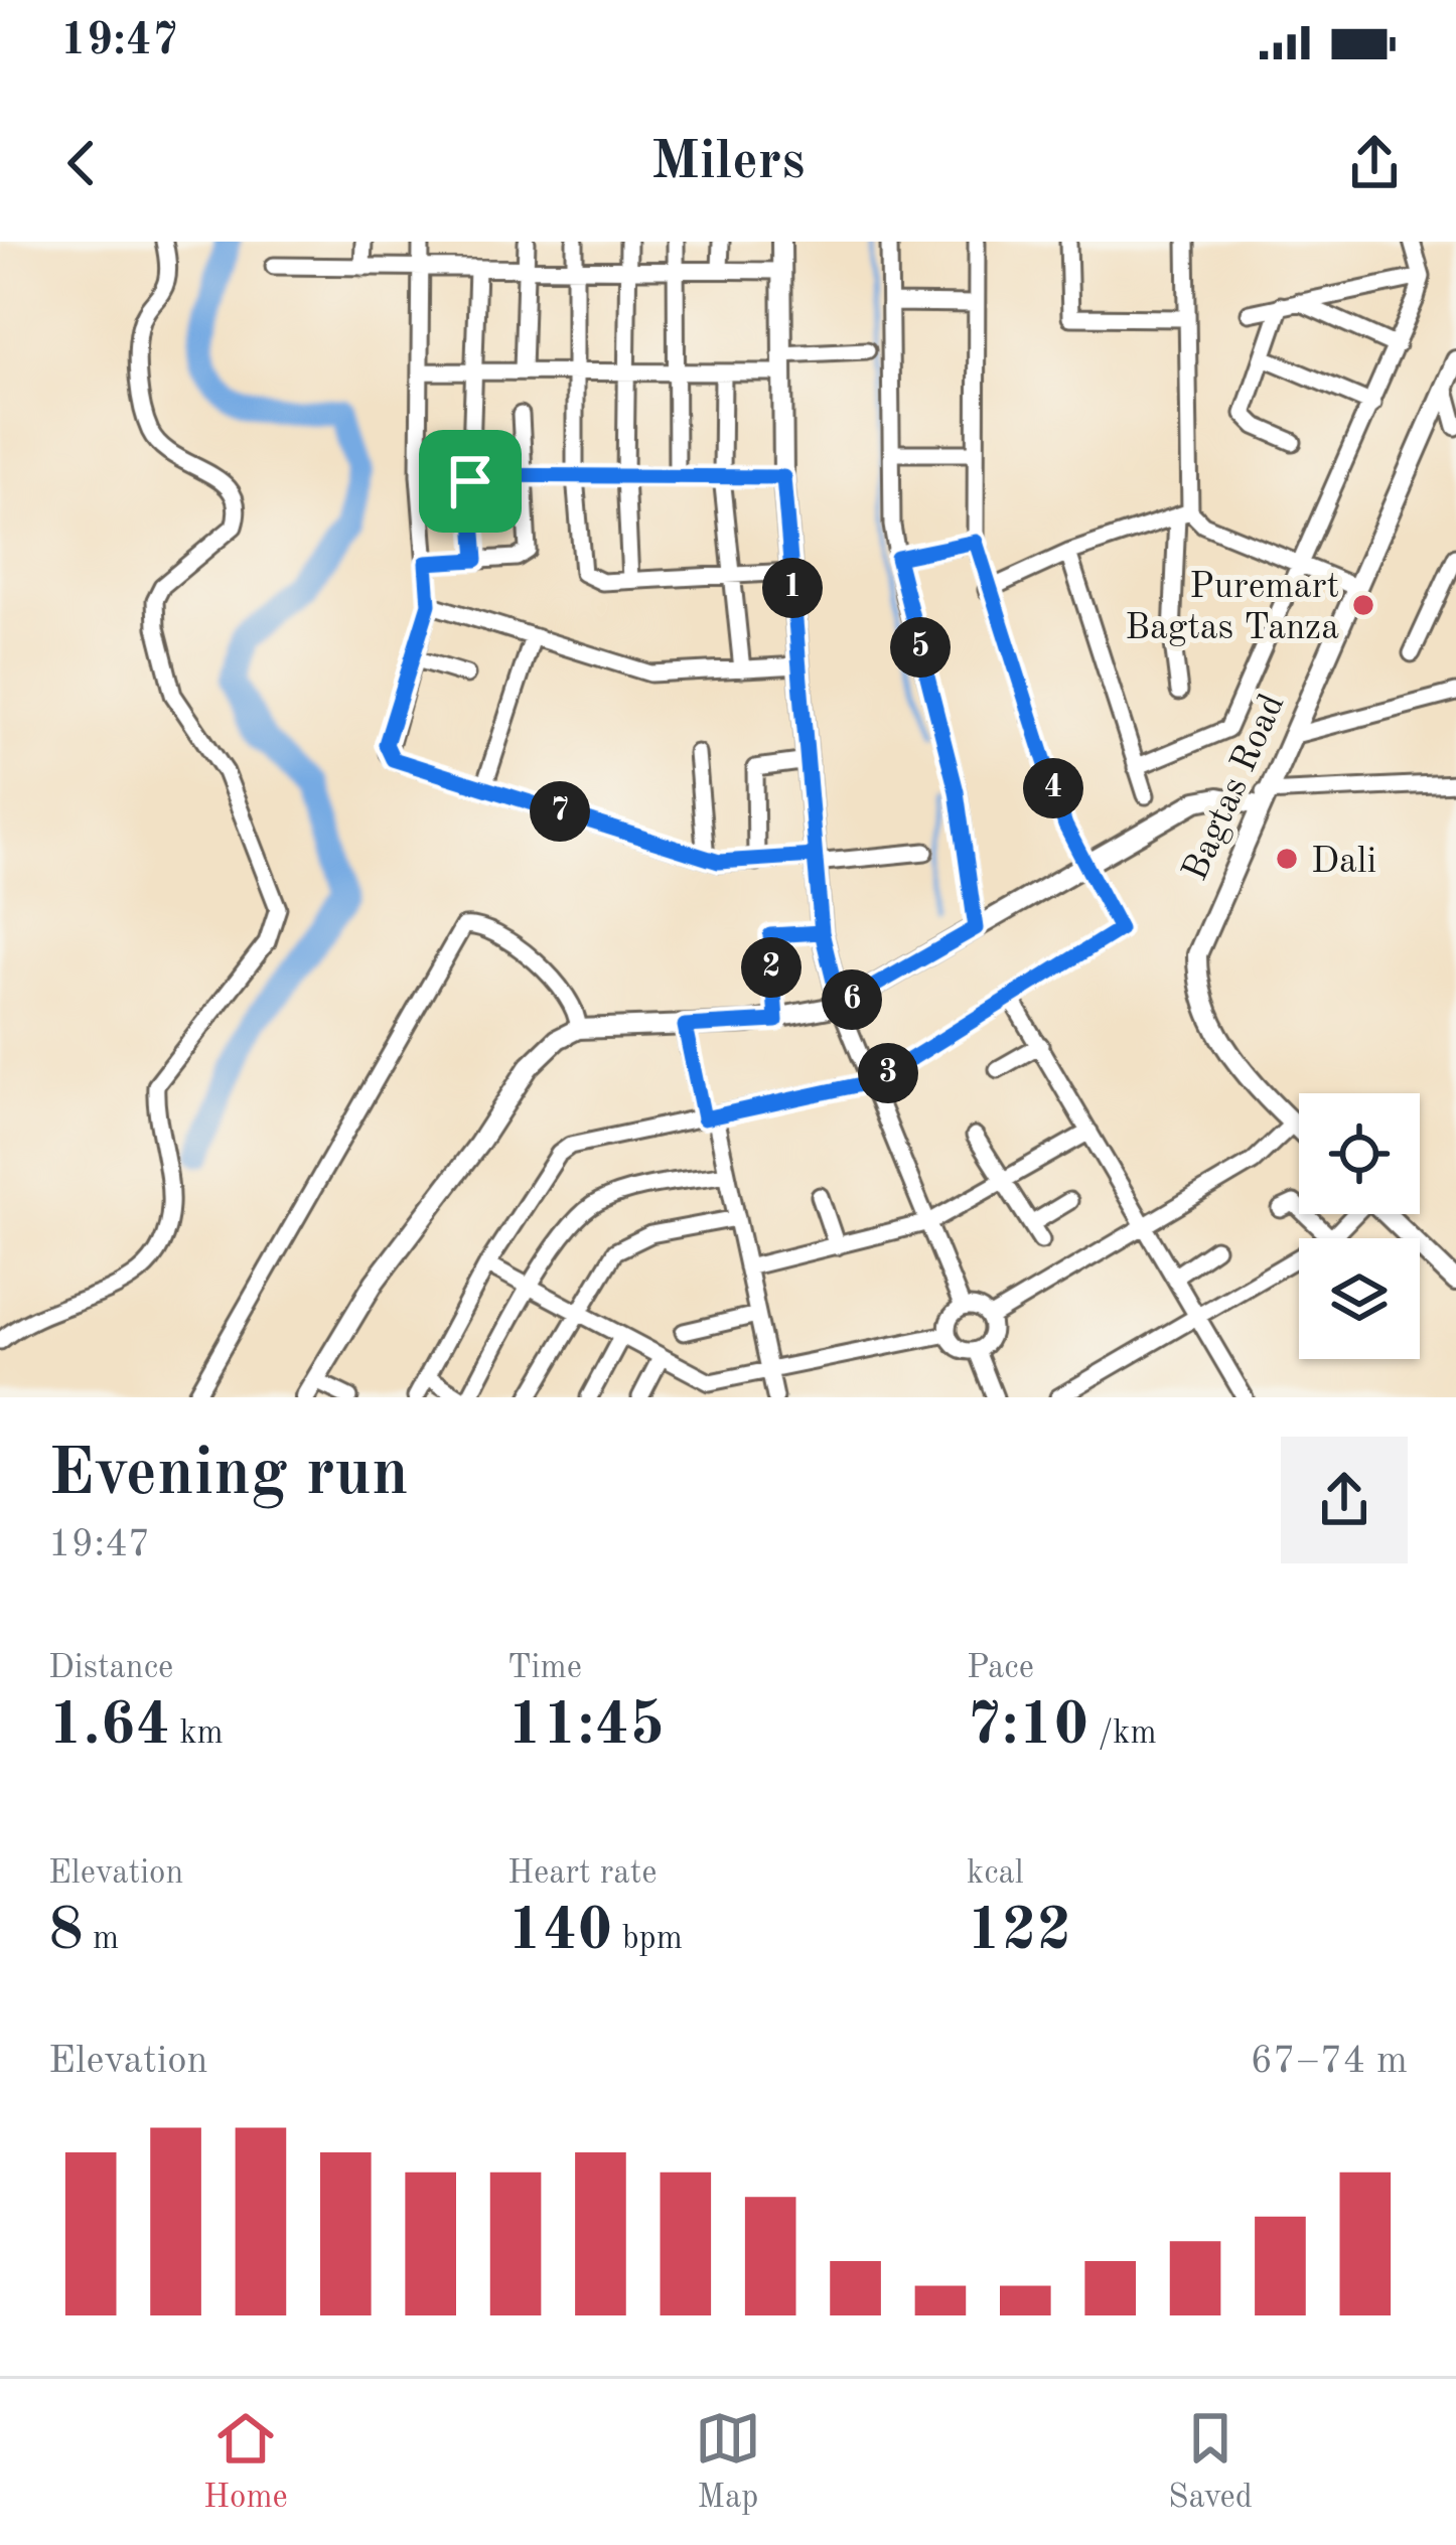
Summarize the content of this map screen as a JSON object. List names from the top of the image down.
{
  "streets": {
    "street": ["Bagtas Road"]
  },
  "places": ["Puremart Bagtas Tanza", "Dali"],
  "page": {
    "status": "19:47",
    "header": "Milers",
    "pins": [
      "1",
      "5",
      "4",
      "7",
      "2",
      "6",
      "3"
    ],
    "heading": ["Evening run", "19:47"],
    "stats": [
      ["Distance", "1.64 km"],
      ["Time", "11:45"],
      ["Pace", "7:10 /km"],
      ["Elevation", "8 m"],
      ["Heart rate", "140 bpm"],
      ["kcal", "122"]
    ],
    "chart": ["Elevation", "67–74 m"],
    "tabs": ["Home", "Map", "Saved"]
  }
}
